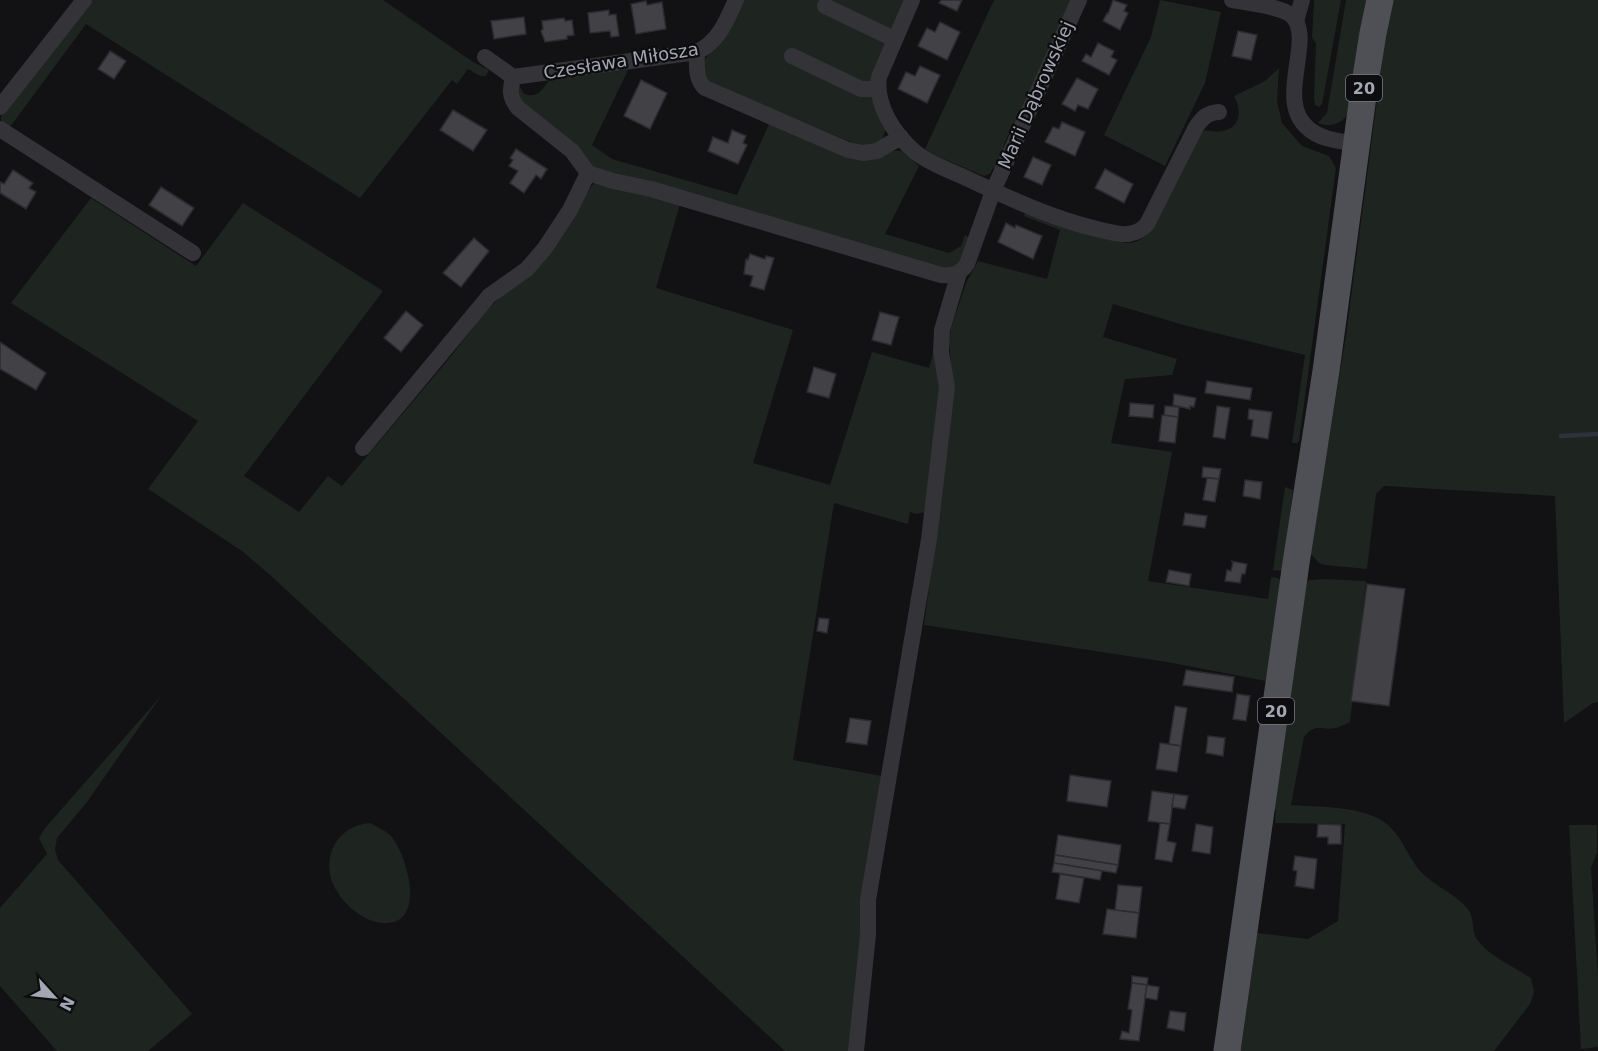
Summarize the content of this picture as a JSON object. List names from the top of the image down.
{
  "streets": {
    "main road": ["20"],
    "street": ["Czesława Miłosza", "Marii Dąbrowskiej"]
  },
  "north": "bottom right"
}
